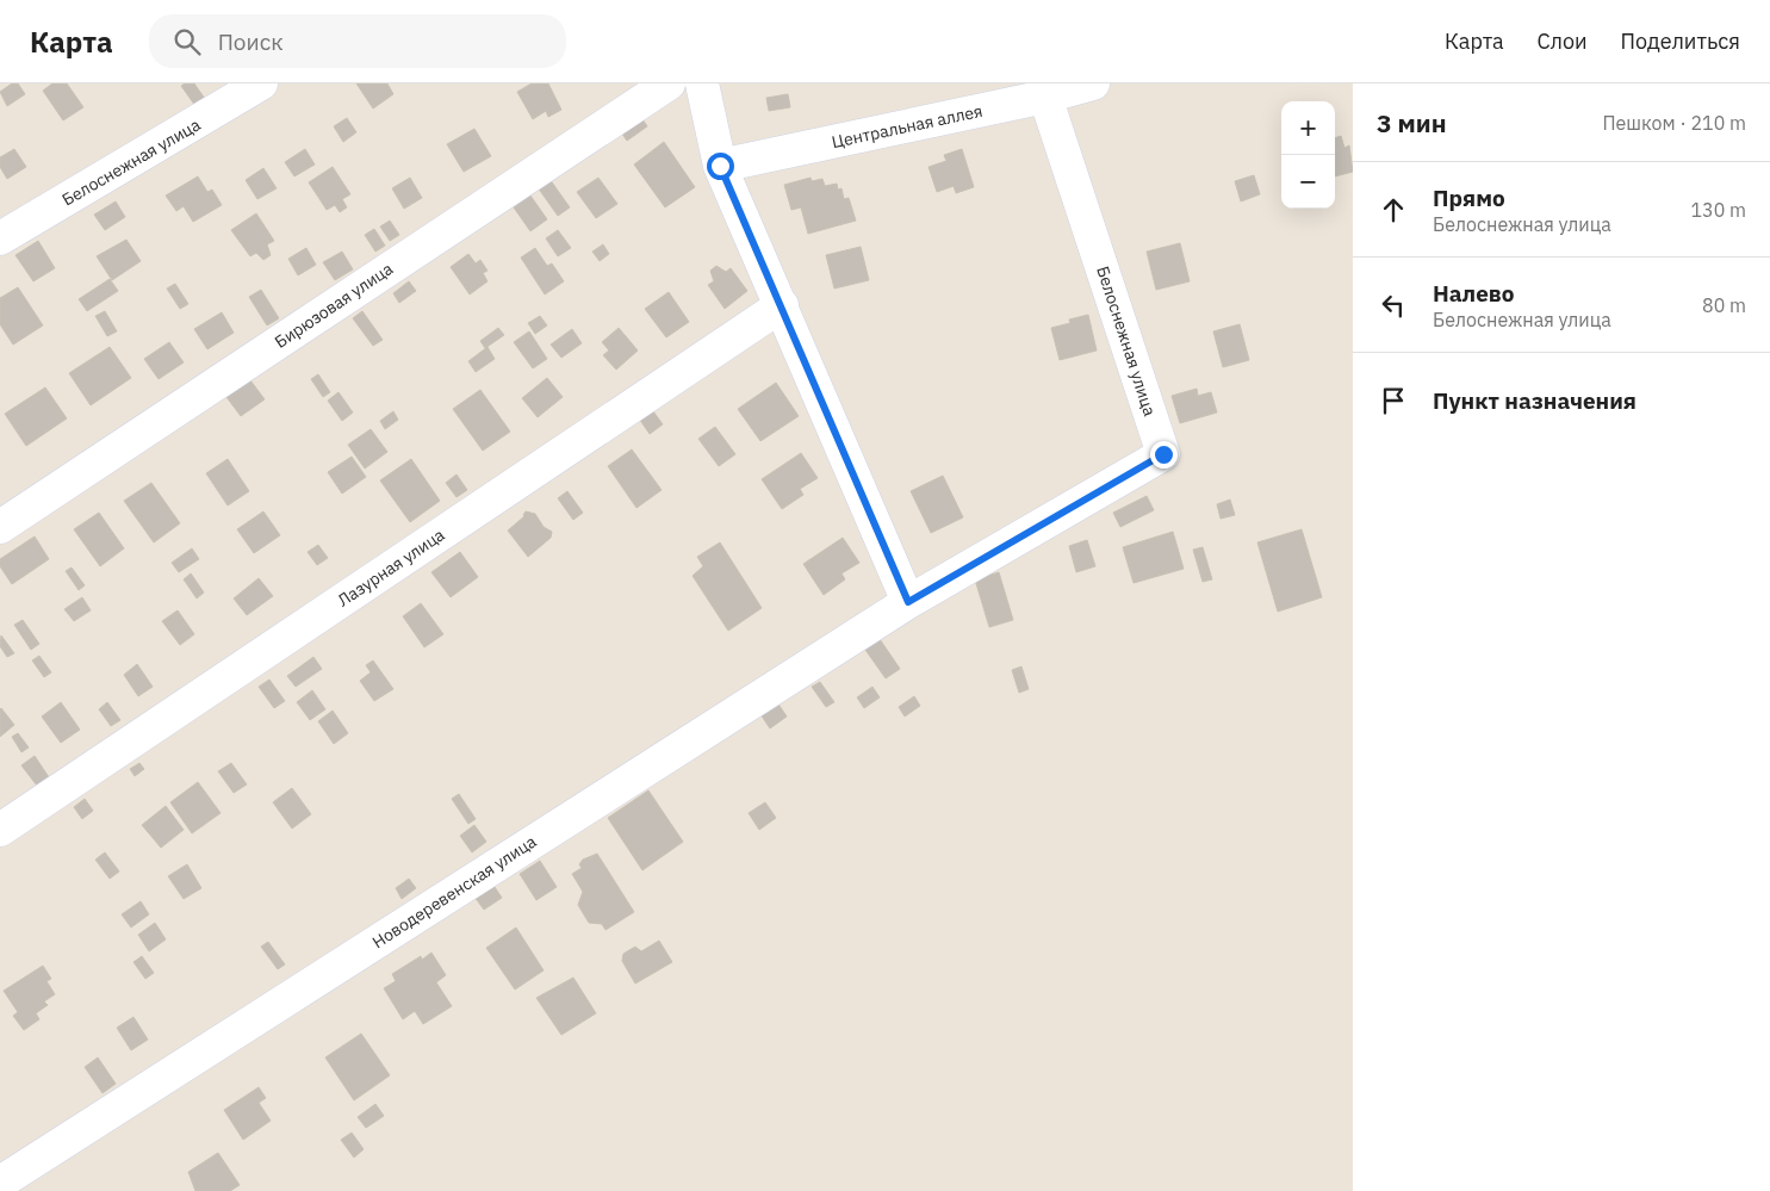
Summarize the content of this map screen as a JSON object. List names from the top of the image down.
{
  "streets": {
    "street": [
      "Центральная аллея",
      "Белоснежная улица",
      "Бирюзовая улица",
      "Лазурная улица",
      "Новодеревенская улица"
    ]
  },
  "crossings": [
    ["Центральная аллея", "Белоснежная улица"],
    ["Белоснежная улица", "Новодеревенская улица"]
  ],
  "page": {
    "header": "Карта",
    "search": "Поиск",
    "nav": ["Карта", "Слои", "Поделиться"],
    "heading": ["3 мин", "Пешком · 210 m"],
    "map_buttons": ["+", "−"],
    "list": [
      ["Прямо", "Белоснежная улица", "130 m"],
      ["Налево", "Белоснежная улица", "80 m"],
      "Пункт назначения"
    ]
  }
}
